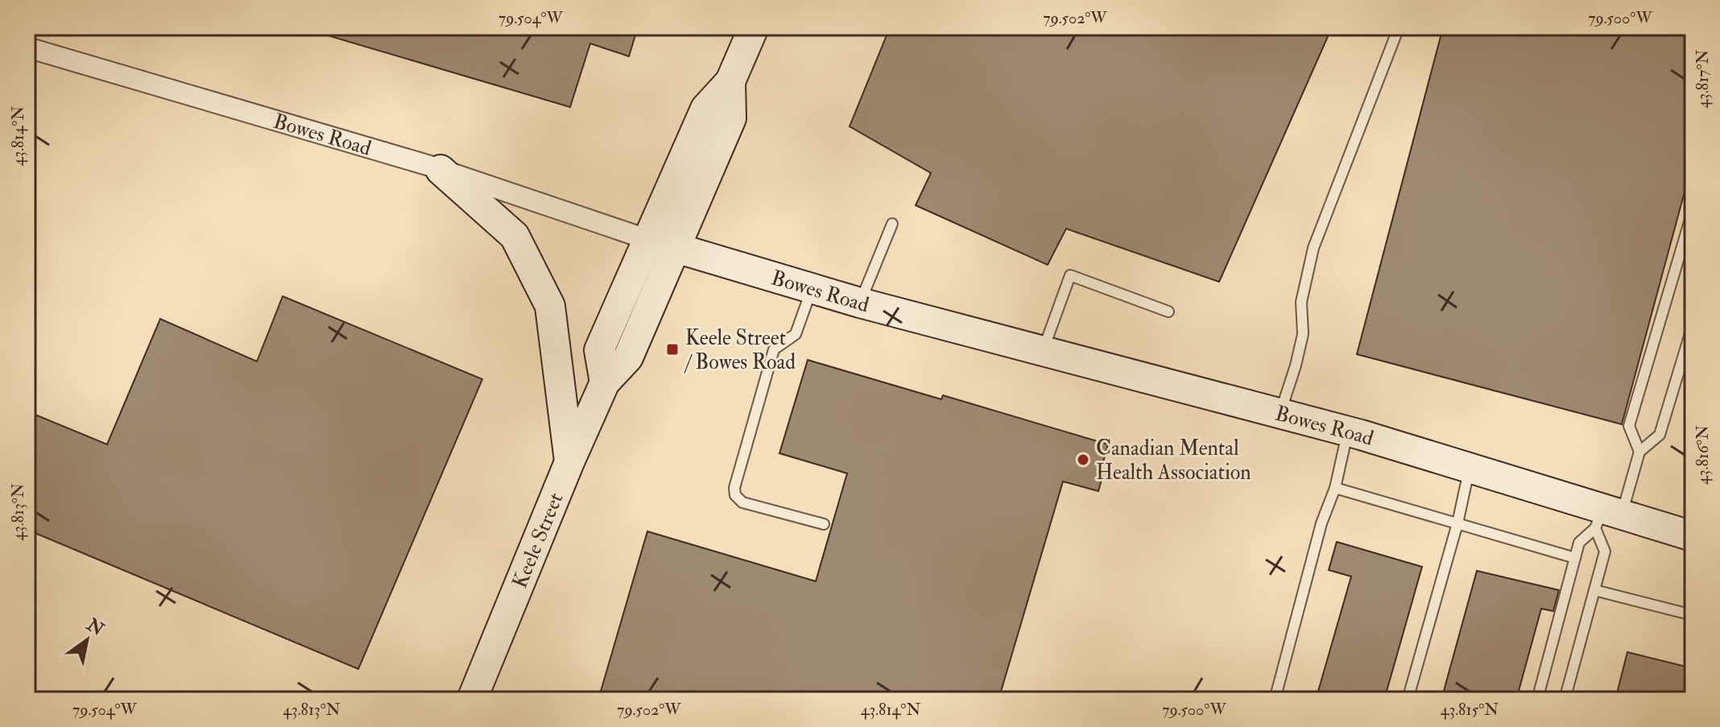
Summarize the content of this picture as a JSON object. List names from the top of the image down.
{
  "streets": {
    "main road": ["Bowes Road", "Keele Street"]
  },
  "crossings": [
    ["Bowes Road", "Keele Street"]
  ],
  "places": {
    "transit": ["Keele Street / Bowes Road"],
    "other": ["Canadian Mental Health Association"]
  },
  "north": "top right",
  "coordinates": [
    "79.504°W",
    "79.502°W",
    "79.500°W",
    "43.817°N",
    "43.814°N",
    "43.816°N",
    "43.813°N",
    "43.815°N"
  ]
}
